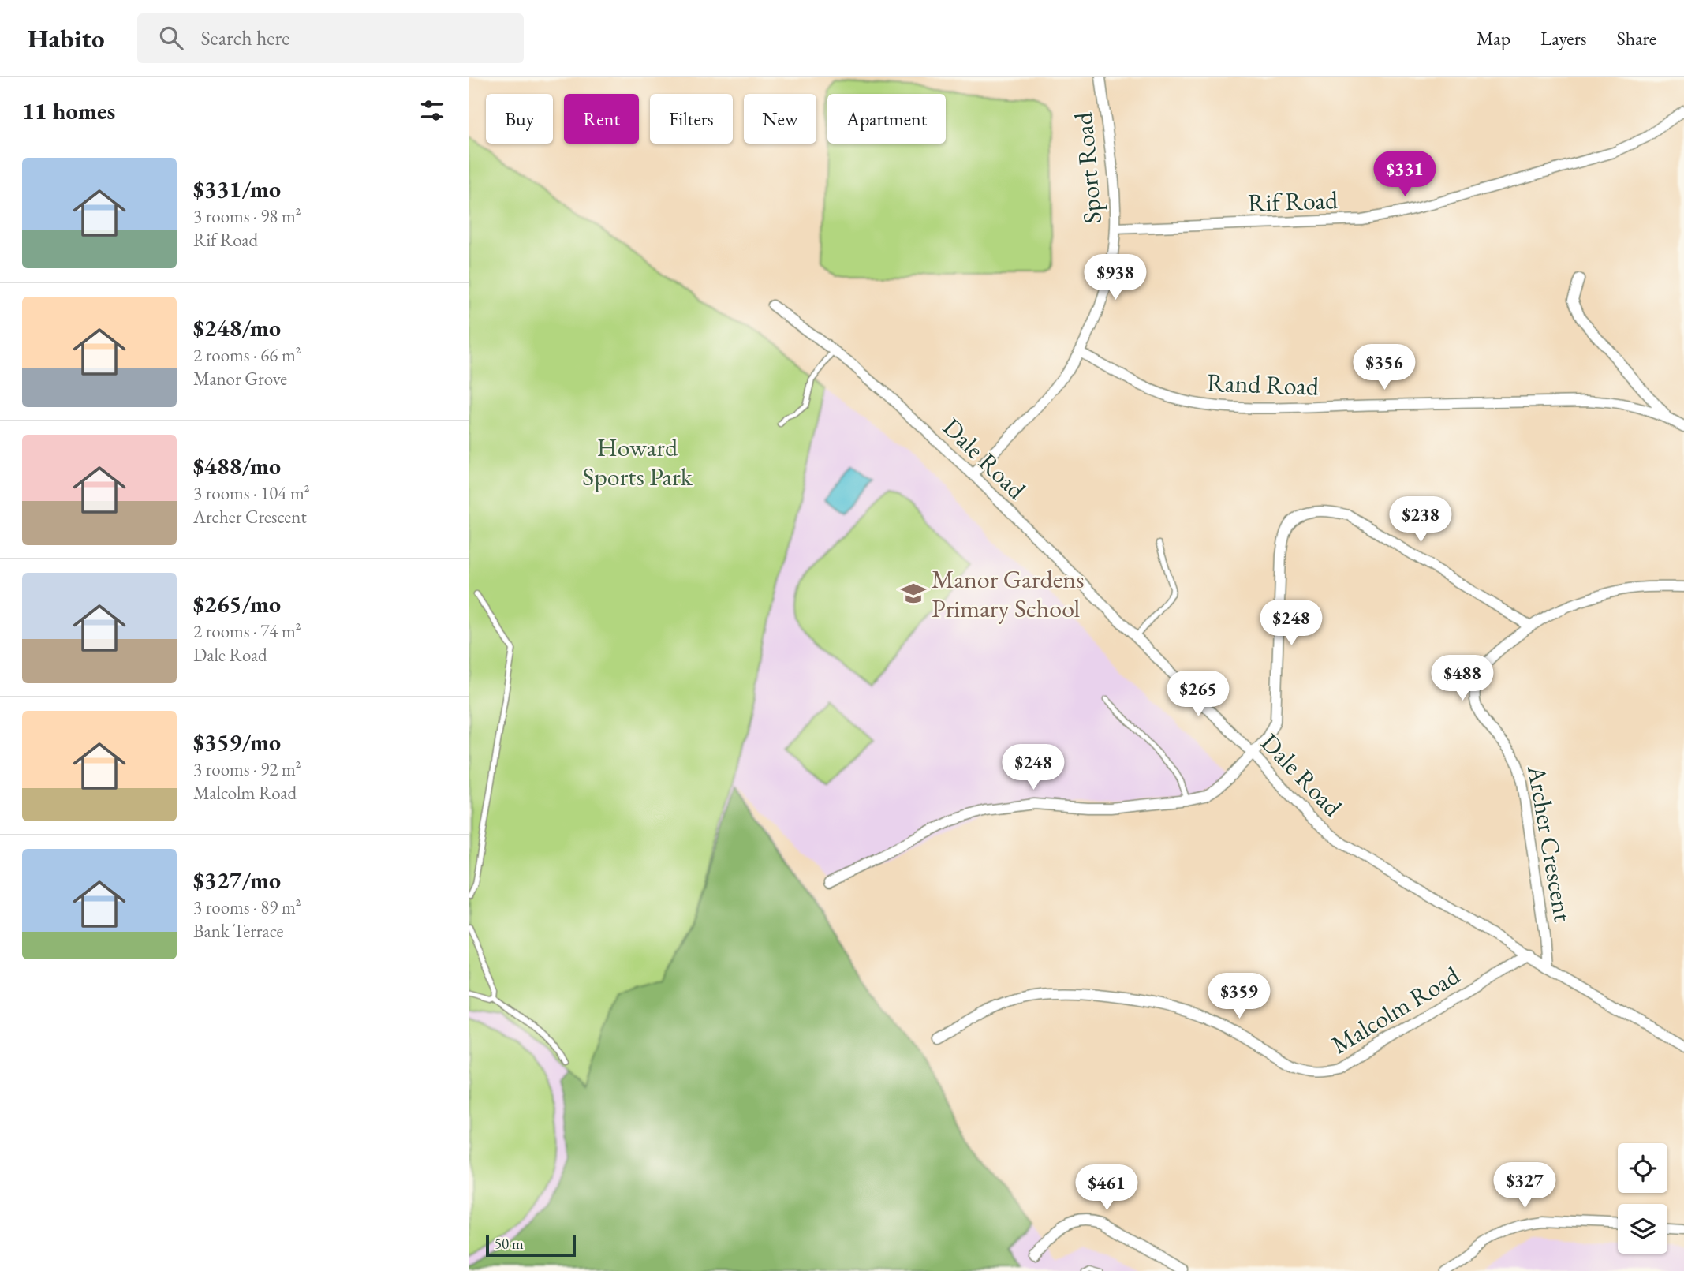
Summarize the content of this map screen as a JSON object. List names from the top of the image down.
{
  "streets": {
    "street": [
      "Sport Road",
      "Rif Road",
      "Rand Road",
      "Dale Road",
      "Archer Crescent",
      "Malcolm Road"
    ]
  },
  "crossings": [
    ["Sport Road", "Rif Road"],
    ["Sport Road", "Rand Road"],
    ["Sport Road", "Dale Road"],
    ["Dale Road", "Archer Crescent"],
    ["Dale Road", "Malcolm Road"]
  ],
  "parks": ["Howard Sports Park"],
  "places": {
    "school or university": ["Manor Gardens Primary School"]
  },
  "scale_bar": "50 m",
  "page": {
    "header": "Habito",
    "search": "Search here",
    "nav": ["Map", "Layers", "Share"],
    "heading": "11 homes",
    "chip": [
      "Buy",
      "Rent",
      "Filters",
      "New",
      "Apartment"
    ],
    "list": [
      {
        "name": "$331/mo",
        "note": "3 rooms · 98 m² · Rif Road"
      },
      {
        "name": "$248/mo",
        "note": "2 rooms · 66 m² · Manor Grove"
      },
      {
        "name": "$488/mo",
        "note": "3 rooms · 104 m² · Archer Crescent"
      },
      {
        "name": "$265/mo",
        "note": "2 rooms · 74 m² · Dale Road"
      },
      {
        "name": "$359/mo",
        "note": "3 rooms · 92 m² · Malcolm Road"
      },
      {
        "name": "$327/mo",
        "note": "3 rooms · 89 m² · Bank Terrace"
      }
    ],
    "price": [
      "$331",
      "$938",
      "$356",
      "$238",
      "$248",
      "$488",
      "$265",
      "$248",
      "$359",
      "$327",
      "$461"
    ],
    "scale": "50 m"
  }
}
